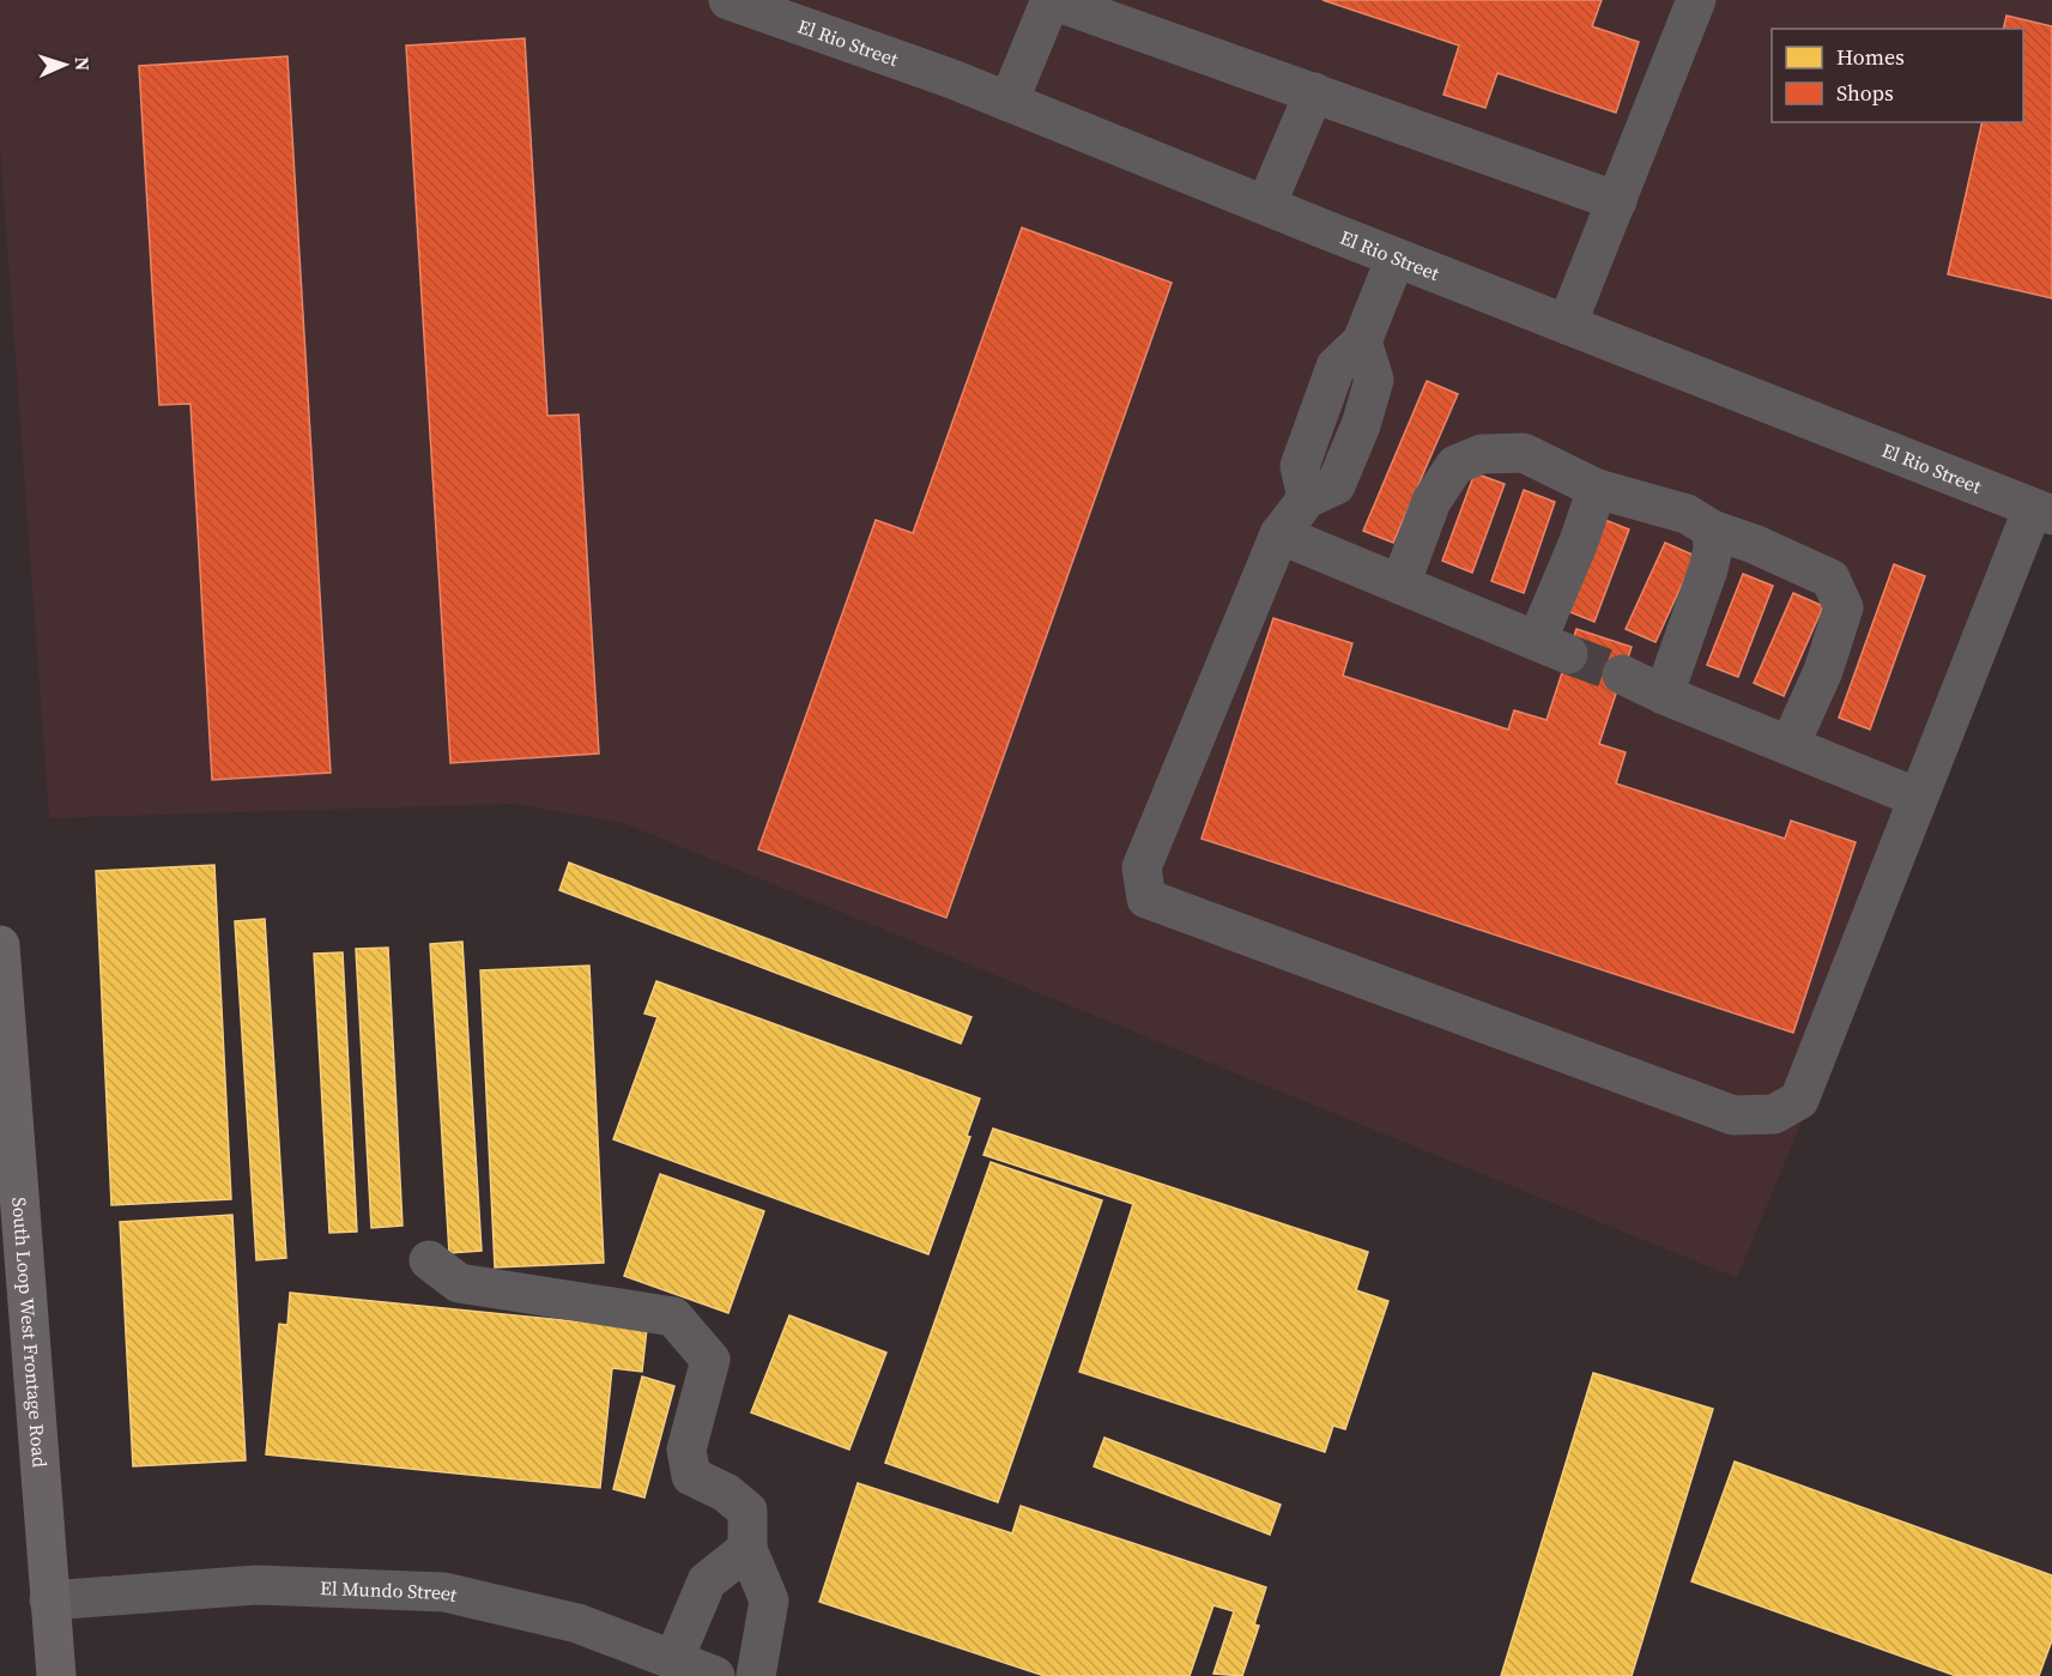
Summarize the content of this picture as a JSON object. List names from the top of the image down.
{
  "streets": {
    "main road": ["South Loop West Frontage Road"],
    "street": ["El Rio Street", "El Mundo Street"]
  },
  "crossings": [
    ["South Loop West Frontage Road", "El Mundo Street"]
  ],
  "legend": ["Homes", "Shops"],
  "north": "right"
}
